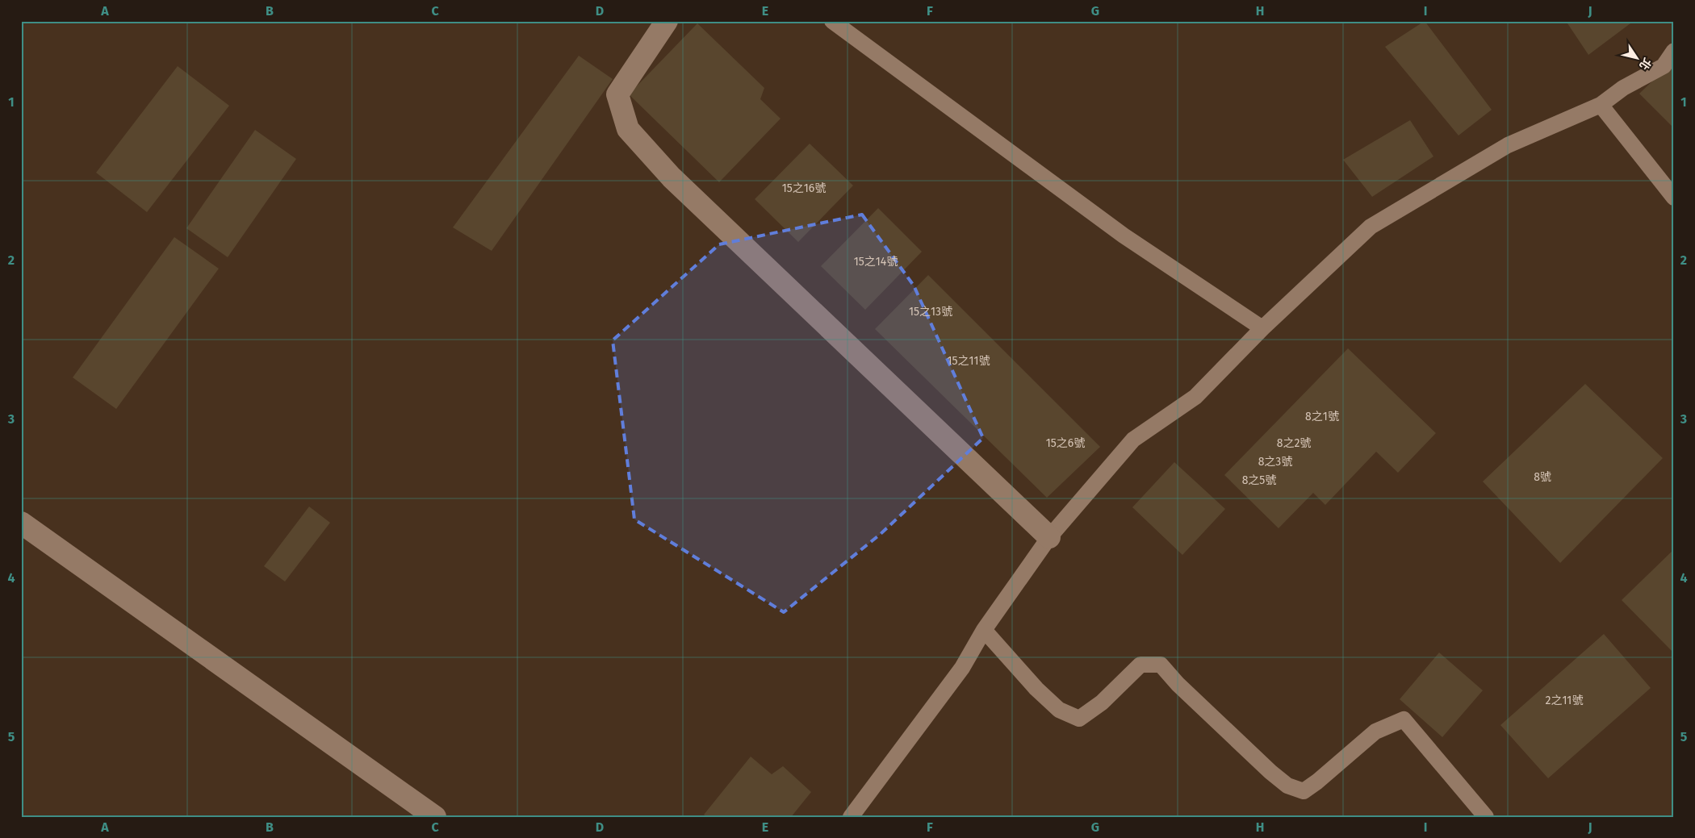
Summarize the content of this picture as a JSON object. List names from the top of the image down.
{
  "house_numbers": [
    "15之16號",
    "15之14號",
    "15之13號",
    "15之11號",
    "8之1號",
    "15之6號",
    "8之2號",
    "8之3號",
    "8號",
    "8之5號",
    "2之11號"
  ],
  "north": "bottom right",
  "grid": {
    "columns": [
      "A",
      "B",
      "C",
      "D",
      "E",
      "F",
      "G",
      "H",
      "I",
      "J"
    ],
    "rows": [
      "1",
      "2",
      "3",
      "4",
      "5"
    ]
  }
}
